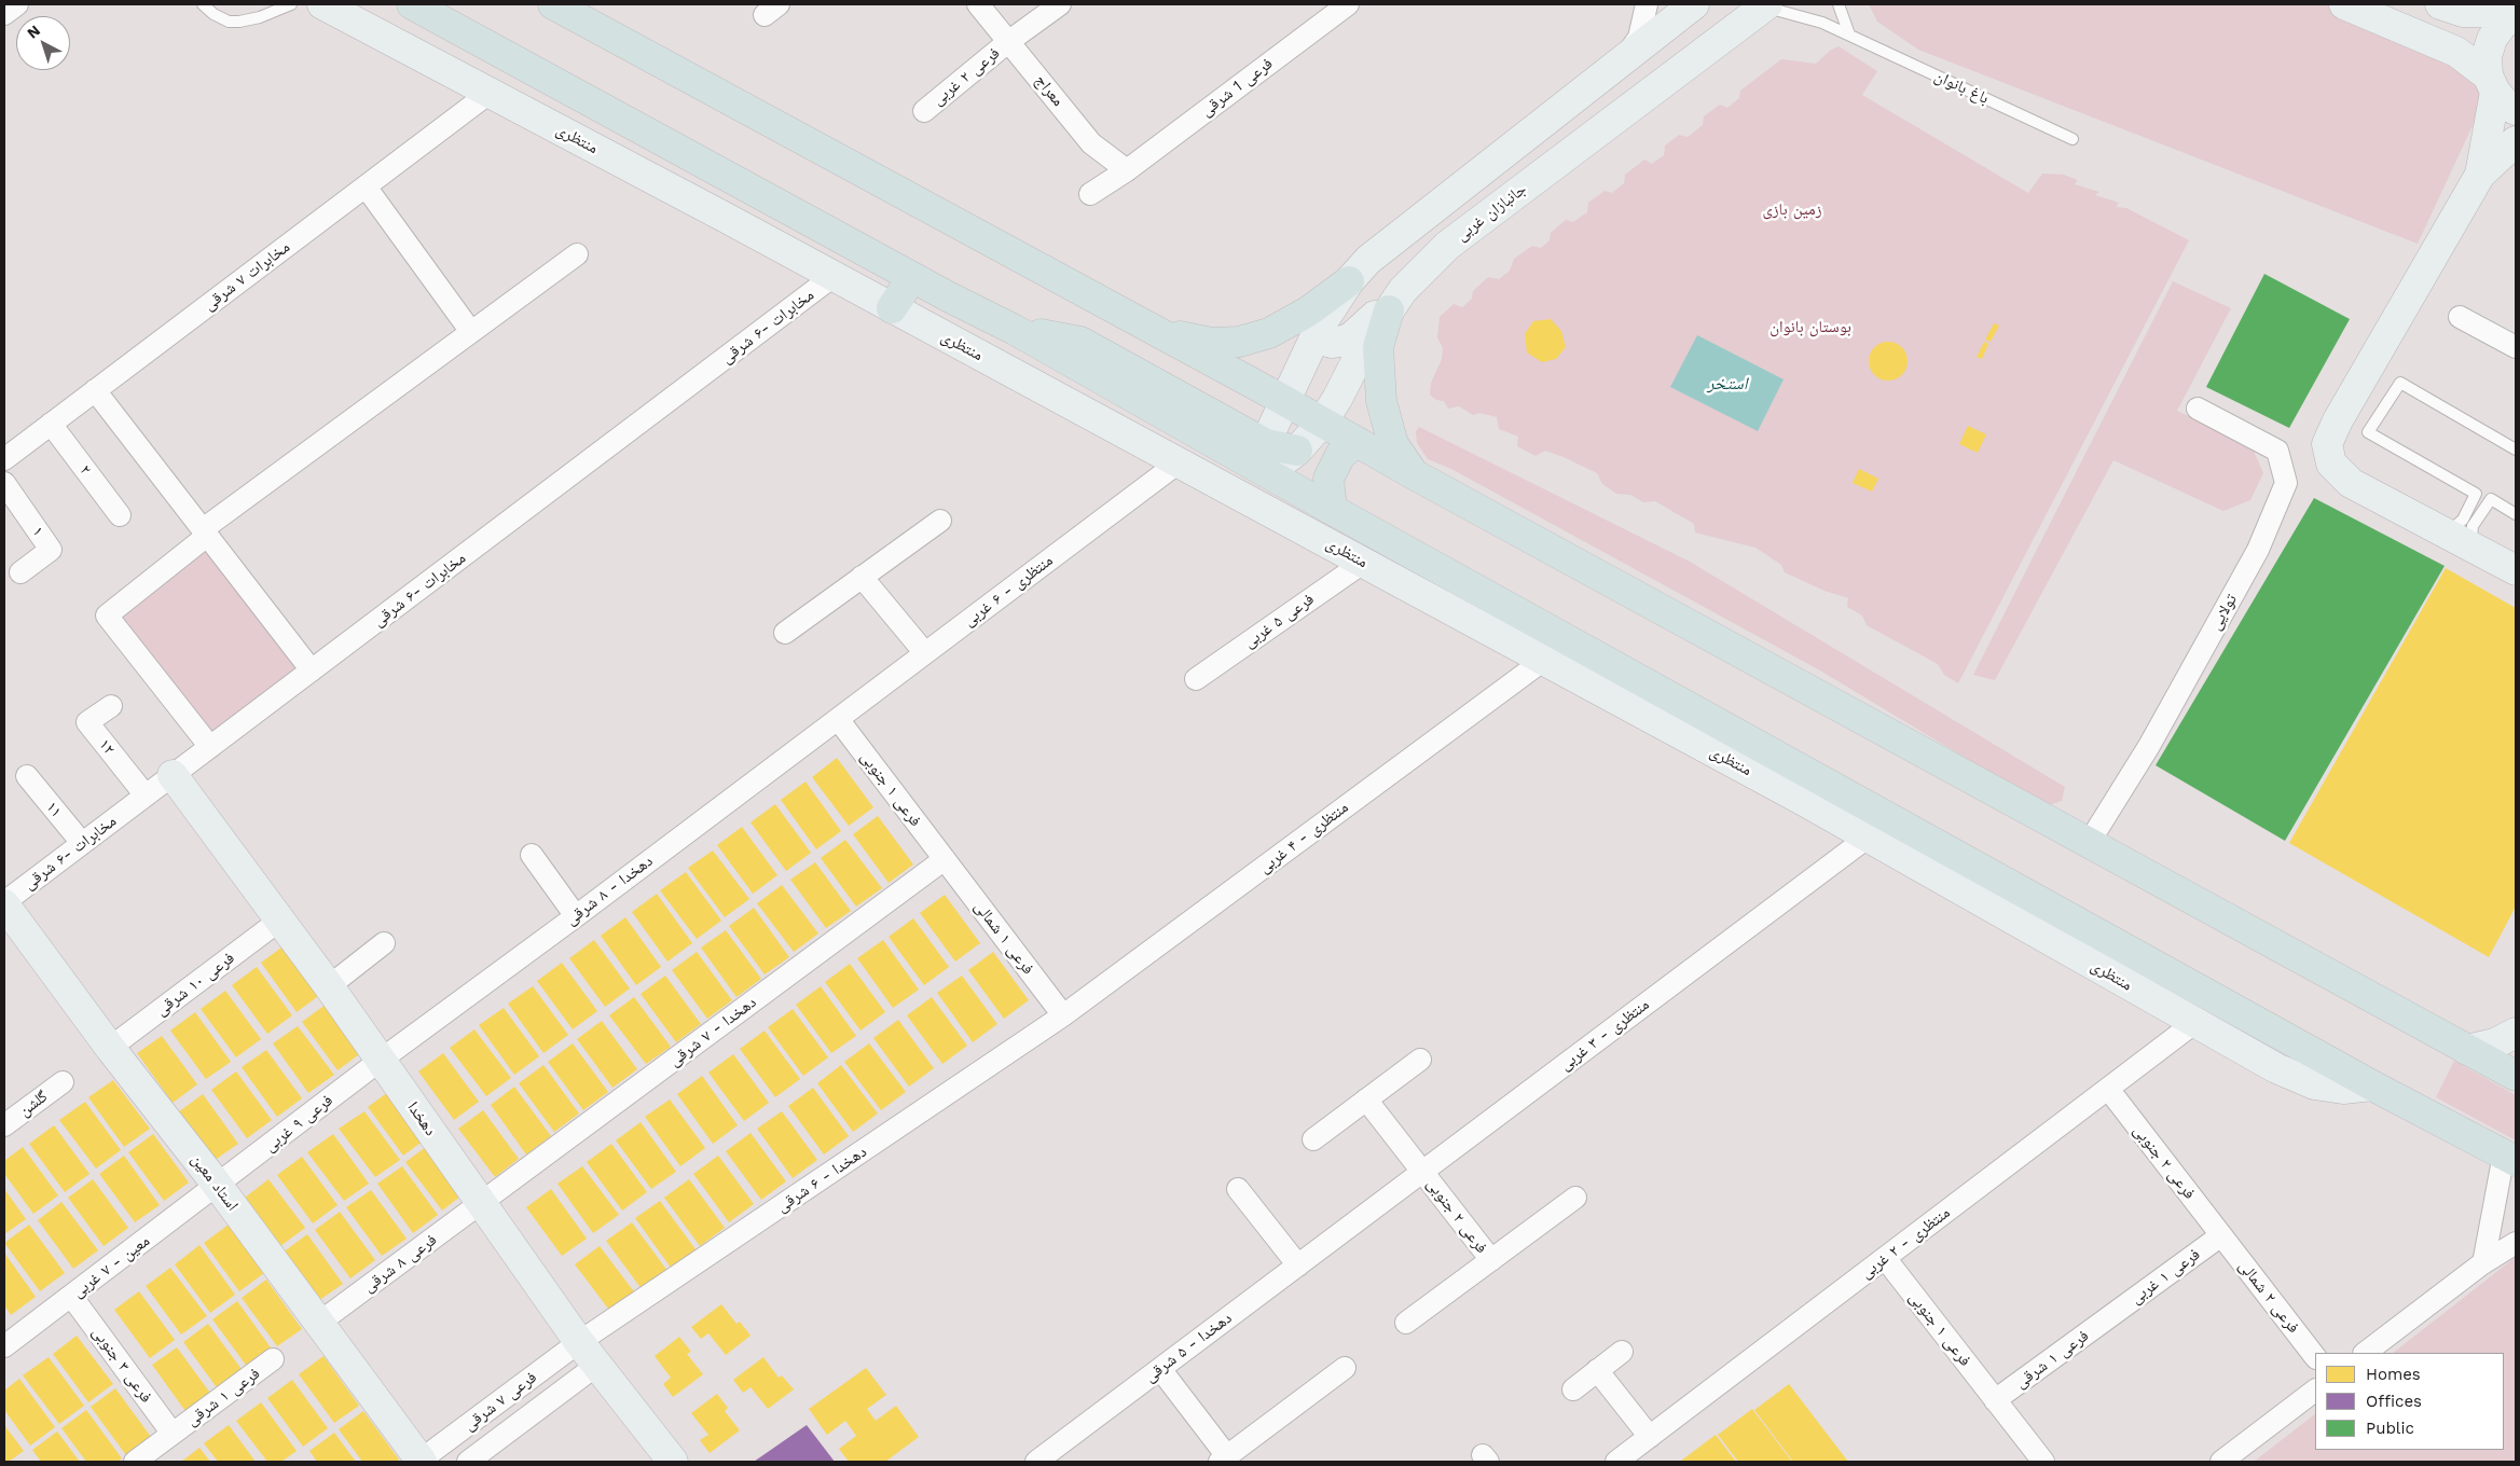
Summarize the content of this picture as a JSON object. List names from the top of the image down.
{
  "streets": {
    "main road": ["منتظری"],
    "street": [
      "فرعی ۲ غربی",
      "فرعی 1 شرقی",
      "معراج",
      "جانبازان غربی",
      "مخابرات ۷ شرقی",
      "مخابرات -۶ شرقی",
      "۲",
      "۱",
      "منتظری - ۶ غربی",
      "تولایی",
      "فرعی ۵ غربی",
      "۱۲",
      "فرعی ۱ جنوبی",
      "۱۱",
      "منتظری - ۴ غربی",
      "دهخدا - ۸ شرقی",
      "فرعی ۱ شمالی",
      "فرعی ۱۰ شرقی",
      "دهخدا - ۷ شرقی",
      "منتظری - ۳ غربی",
      "گلشن",
      "دهخدا",
      "فرعی ۹ غربی",
      "فرعی ۲ جنوبی",
      "دهخدا - ۶ شرقی",
      "استاد معین",
      "منتظری - ۲ غربی",
      "فرعی ۸ شرقی",
      "معین - ۷ غربی",
      "فرعی ۱ غربی",
      "فرعی ۲ شمالی",
      "دهخدا - ۵ شرقی",
      "فرعی ۱ شرقی",
      "فرعی ۳ جنوبی",
      "فرعی ۷ شرقی"
    ],
    "lane": ["باغ بانوان"]
  },
  "crossings": [
    ["فرعی ۲ غربی", "معراج"],
    ["فرعی 1 شرقی", "معراج"],
    ["باغ بانوان", "جانبازان غربی"],
    ["منتظری", "جانبازان غربی"],
    ["منتظری", "مخابرات ۷ شرقی"],
    ["منتظری", "مخابرات -۶ شرقی"],
    ["منتظری", "منتظری - ۶ غربی"],
    ["منتظری", "فرعی ۵ غربی"],
    ["منتظری", "منتظری - ۴ غربی"],
    ["منتظری", "منتظری - ۳ غربی"],
    ["منتظری", "منتظری - ۲ غربی"],
    ["مخابرات ۷ شرقی", "۲"],
    ["مخابرات -۶ شرقی", "۱۲"],
    ["مخابرات -۶ شرقی", "۱۱"],
    ["مخابرات -۶ شرقی", "دهخدا"],
    ["مخابرات -۶ شرقی", "استاد معین"],
    ["منتظری - ۶ غربی", "فرعی ۱ جنوبی"],
    ["منتظری - ۶ غربی", "دهخدا - ۸ شرقی"],
    ["فرعی ۱ جنوبی", "دهخدا - ۸ شرقی"],
    ["فرعی ۱ جنوبی", "فرعی ۱ شمالی"],
    ["فرعی ۱ جنوبی", "دهخدا - ۷ شرقی"],
    ["فرعی ۱ جنوبی", "منتظری - ۲ غربی"],
    ["فرعی ۱ جنوبی", "فرعی ۱ شرقی"],
    ["منتظری - ۴ غربی", "فرعی ۱ شمالی"],
    ["منتظری - ۴ غربی", "دهخدا - ۶ شرقی"],
    ["دهخدا - ۸ شرقی", "دهخدا"],
    ["دهخدا - ۸ شرقی", "فرعی ۹ غربی"],
    ["فرعی ۱ شمالی", "دهخدا - ۷ شرقی"],
    ["فرعی ۱ شمالی", "دهخدا - ۶ شرقی"],
    ["فرعی ۱۰ شرقی", "دهخدا"],
    ["فرعی ۱۰ شرقی", "استاد معین"],
    ["دهخدا - ۷ شرقی", "دهخدا"],
    ["دهخدا - ۷ شرقی", "فرعی ۸ شرقی"],
    ["منتظری - ۳ غربی", "فرعی ۲ جنوبی"],
    ["منتظری - ۳ غربی", "دهخدا - ۵ شرقی"],
    ["دهخدا", "فرعی ۹ غربی"],
    ["دهخدا", "دهخدا - ۶ شرقی"],
    ["دهخدا", "فرعی ۸ شرقی"],
    ["دهخدا", "فرعی ۷ شرقی"],
    ["فرعی ۹ غربی", "استاد معین"],
    ["فرعی ۹ غربی", "معین - ۷ غربی"],
    ["فرعی ۲ جنوبی", "منتظری - ۲ غربی"],
    ["فرعی ۲ جنوبی", "فرعی ۱ غربی"],
    ["فرعی ۲ جنوبی", "فرعی ۲ شمالی"],
    ["دهخدا - ۶ شرقی", "فرعی ۷ شرقی"],
    ["استاد معین", "فرعی ۸ شرقی"],
    ["استاد معین", "معین - ۷ غربی"],
    ["استاد معین", "فرعی ۷ شرقی"],
    ["معین - ۷ غربی", "فرعی ۳ جنوبی"],
    ["فرعی ۱ غربی", "فرعی ۲ شمالی"],
    ["فرعی ۱ غربی", "فرعی ۱ شرقی"],
    ["فرعی ۱ شرقی", "فرعی ۳ جنوبی"]
  ],
  "water": ["استخر"],
  "parks": ["زمین بازی", "بوستان بانوان"],
  "legend": ["Homes", "Offices", "Public"],
  "north": "top left"
}
